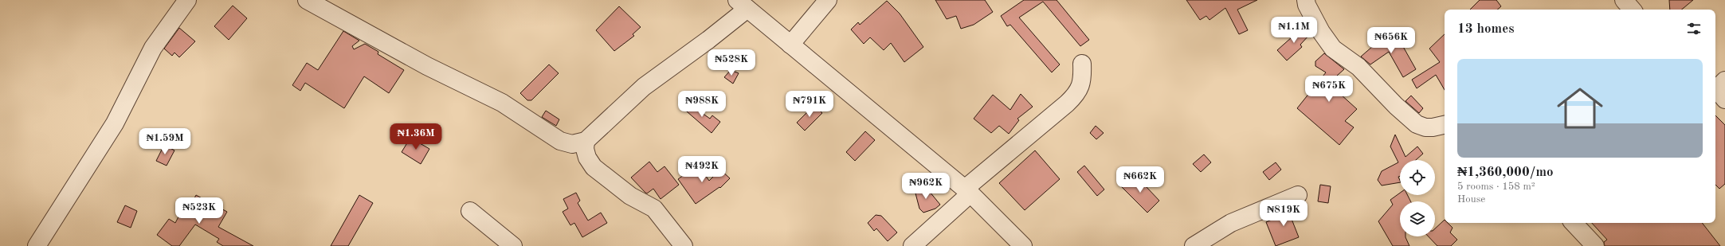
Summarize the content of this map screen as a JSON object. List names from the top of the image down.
{
  "page": {
    "heading": "13 homes",
    "price": [
      "₦1.1M",
      "₦656K",
      "₦528K",
      "₦675K",
      "₦988K",
      "₦791K",
      "₦1.36M",
      "₦1.59M",
      "₦492K",
      "₦662K",
      "₦962K",
      "₦523K",
      "₦819K"
    ],
    "list": [
      {
        "name": "₦1,360,000/mo",
        "note": "5 rooms · 158 m² · House"
      }
    ]
  }
}
